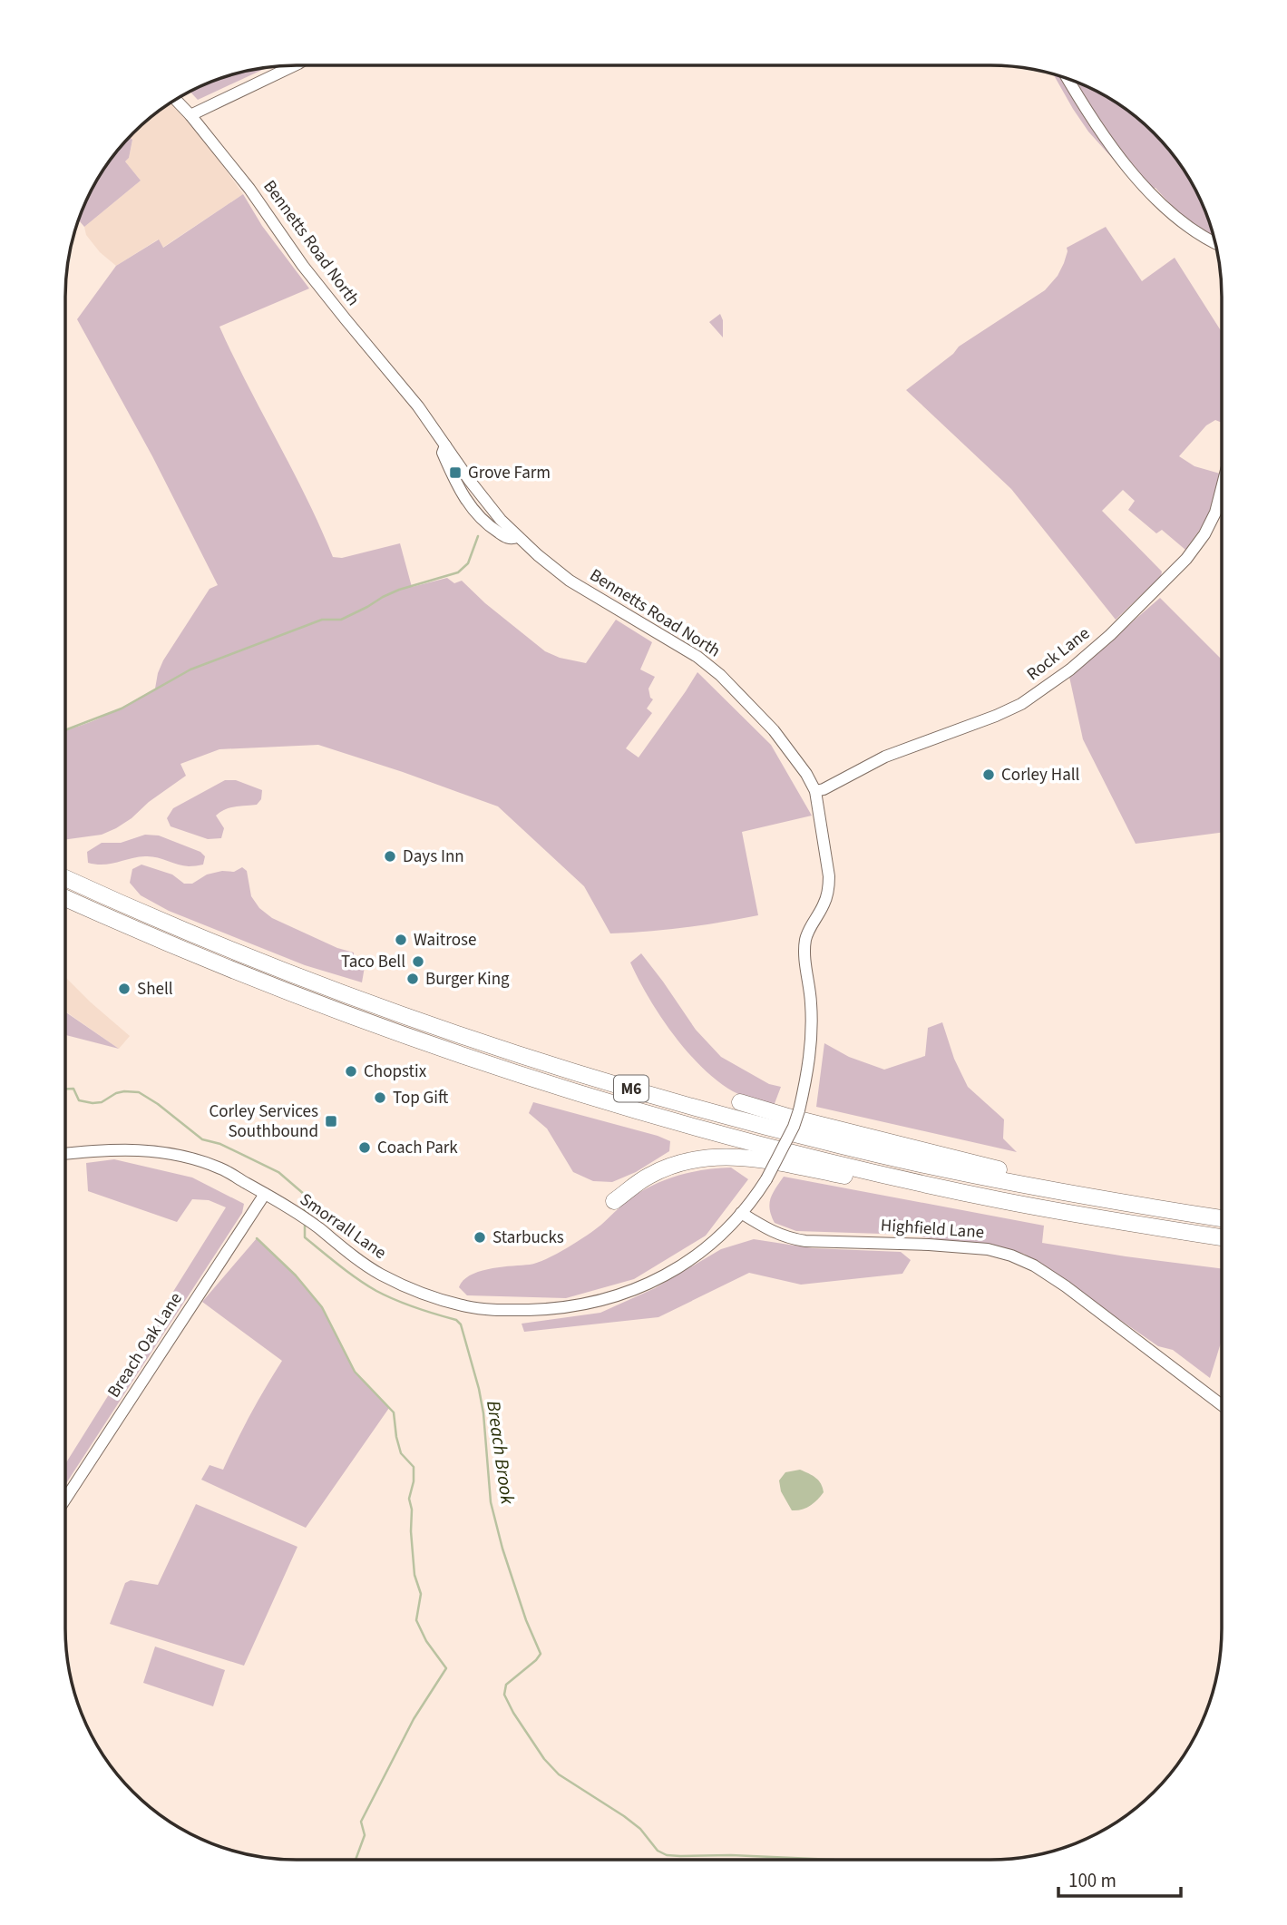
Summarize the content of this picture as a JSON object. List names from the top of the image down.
{
  "streets": {
    "highway": ["M6"],
    "street": [
      "Bennetts Road North",
      "Rock Lane",
      "Smorrall Lane",
      "Highfield Lane",
      "Breach Oak Lane"
    ]
  },
  "crossings": [
    ["Bennetts Road North", "Rock Lane"],
    ["Bennetts Road North", "Smorrall Lane"],
    ["Bennetts Road North", "Highfield Lane"],
    ["Smorrall Lane", "Highfield Lane"],
    ["Smorrall Lane", "Breach Oak Lane"]
  ],
  "water": ["Breach Brook"],
  "places": {
    "transit": ["Grove Farm", "Corley Services Southbound"],
    "other": [
      "Corley Hall",
      "Days Inn",
      "Waitrose",
      "Taco Bell",
      "Burger King",
      "Shell",
      "Chopstix",
      "Top Gift",
      "Coach Park",
      "Starbucks"
    ]
  },
  "scale_bar": "100 m"
}
